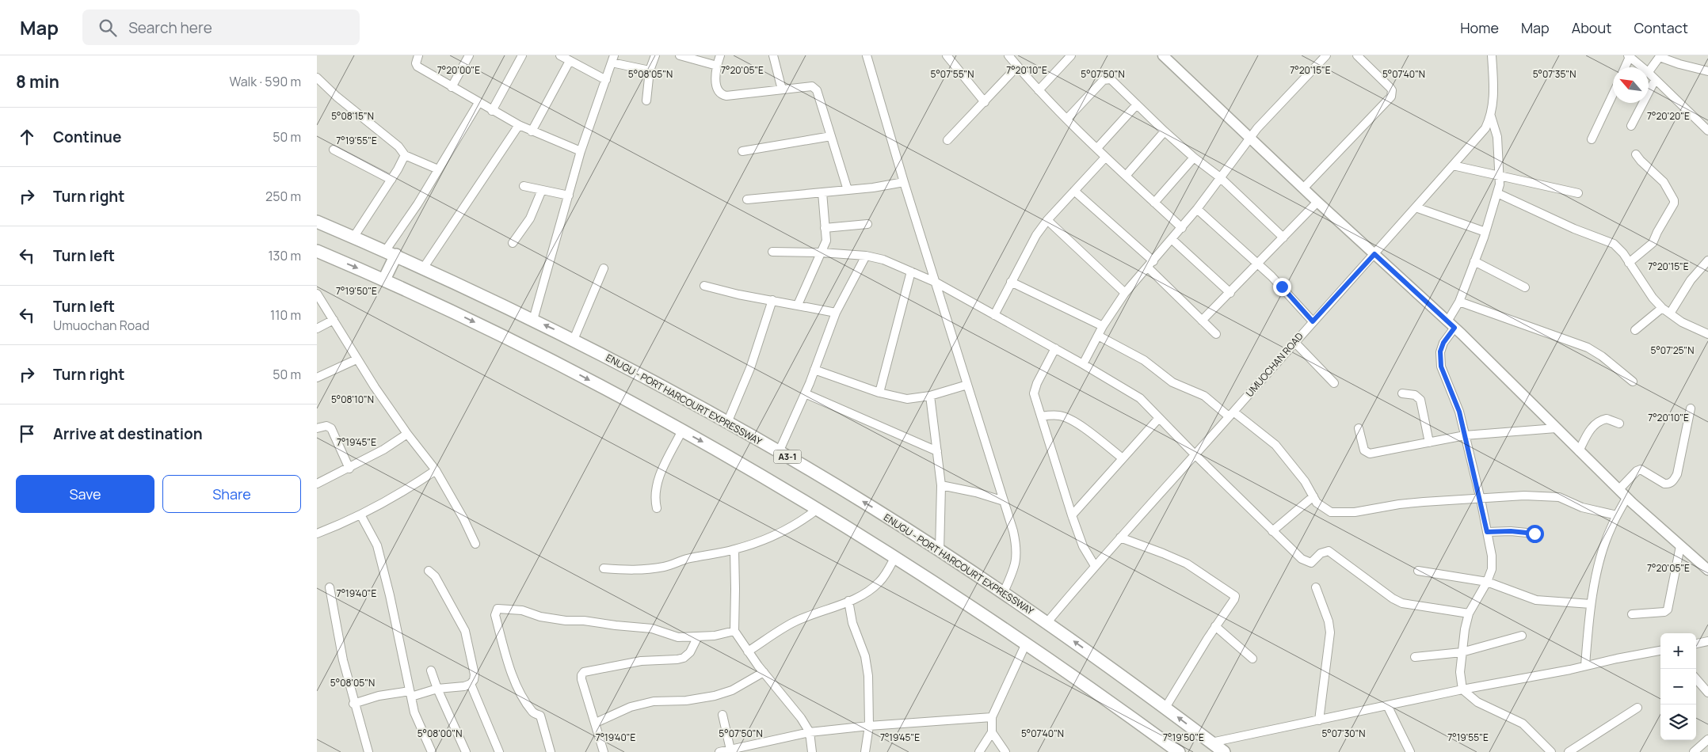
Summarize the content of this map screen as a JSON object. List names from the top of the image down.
{
  "streets": {
    "highway": ["ENUGU - PORT HARCOURT EXPRESSWAY", "A3-1"],
    "street": ["UMUOCHAN ROAD"]
  },
  "crossings": [
    ["UMUOCHAN ROAD", "ENUGU - PORT HARCOURT EXPRESSWAY"]
  ],
  "north": "top left",
  "page": {
    "header": "Map",
    "search": "Search here",
    "nav": [
      "Home",
      "Map",
      "About",
      "Contact"
    ],
    "heading": ["8 min", "Walk · 590 m"],
    "list": [
      ["Continue", "50 m"],
      ["Turn right", "250 m"],
      ["Turn left", "130 m"],
      ["Turn left", "Umuochan Road", "110 m"],
      ["Turn right", "50 m"],
      "Arrive at destination"
    ],
    "buttons": ["Save", "Share"],
    "map_buttons": ["+", "−"]
  },
  "coordinates": [
    "7°20'15\"E",
    "7°20'00\"E",
    "7°20'05\"E",
    "7°20'10\"E",
    "5°08'05\"N",
    "5°07'55\"N",
    "5°07'50\"N",
    "5°07'40\"N",
    "5°07'35\"N",
    "7°20'20\"E",
    "5°08'15\"N",
    "7°19'55\"E",
    "7°19'50\"E",
    "5°07'25\"N",
    "5°08'10\"N",
    "7°19'45\"E",
    "7°19'40\"E",
    "5°08'00\"N",
    "5°07'30\"N"
  ]
}
